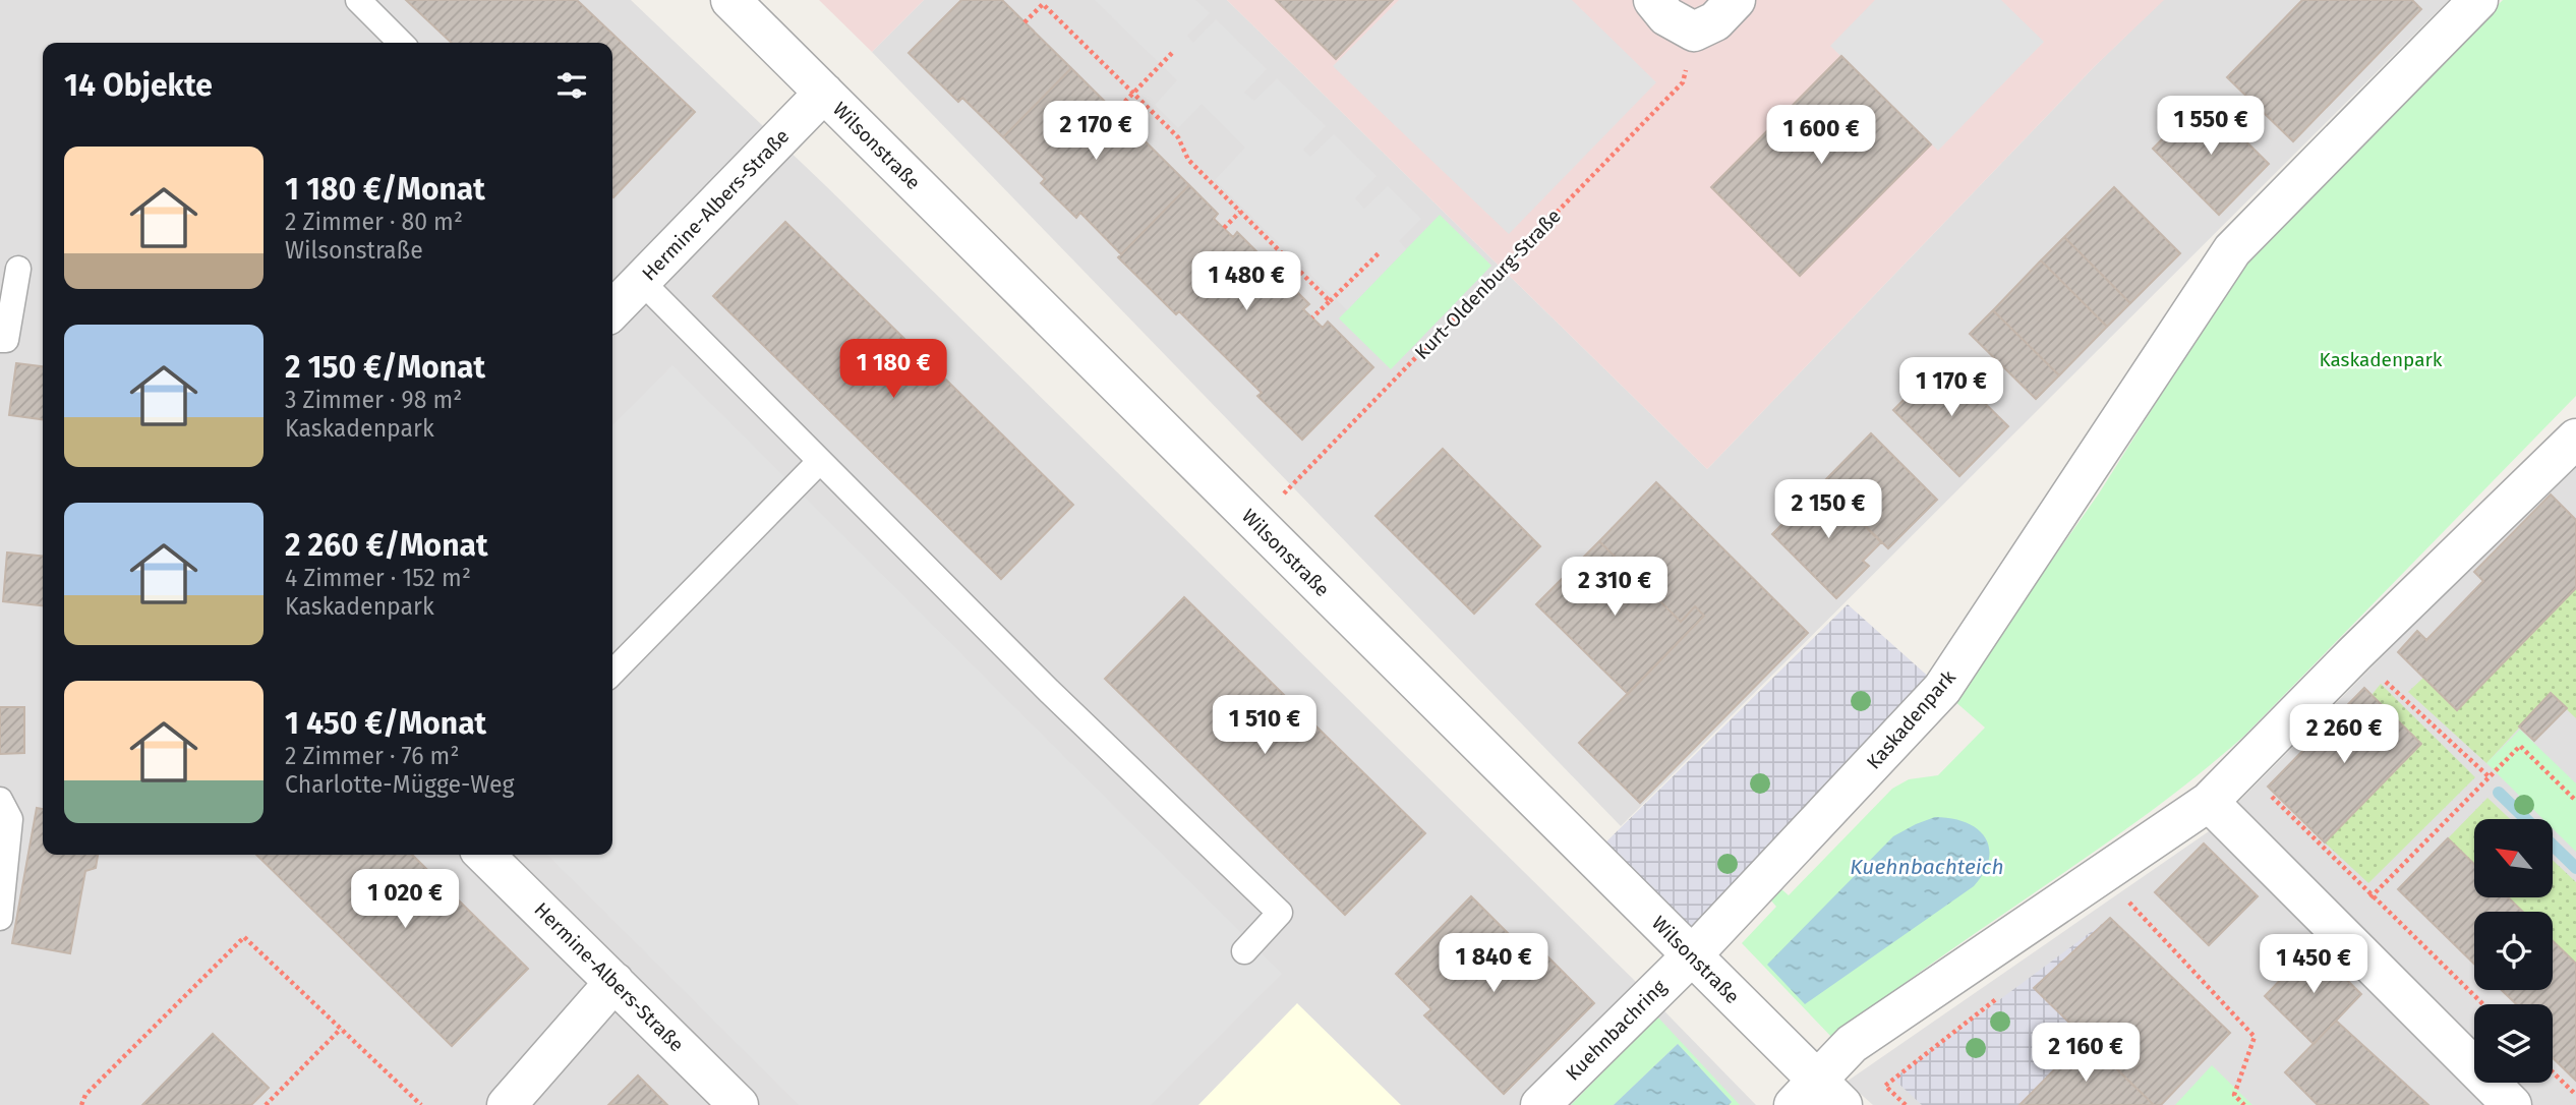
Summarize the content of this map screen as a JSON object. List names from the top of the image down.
{
  "streets": {
    "street": [
      "Wilsonstraße",
      "Hermine-Albers-Straße",
      "Kaskadenpark",
      "Kuehnbachring"
    ],
    "path": ["Kurt-Oldenburg-Straße"]
  },
  "crossings": [
    ["Wilsonstraße", "Hermine-Albers-Straße"],
    ["Wilsonstraße", "Kurt-Oldenburg-Straße"],
    ["Wilsonstraße", "Kaskadenpark"],
    ["Wilsonstraße", "Kuehnbachring"],
    ["Kaskadenpark", "Kuehnbachring"]
  ],
  "water": ["Kuehnbachteich"],
  "parks": ["Kaskadenpark"],
  "north": "top left",
  "page": {
    "heading": "14 Objekte",
    "price": [
      "1 550 €",
      "2 170 €",
      "1 600 €",
      "1 480 €",
      "1 180 €",
      "1 170 €",
      "2 150 €",
      "2 310 €",
      "1 510 €",
      "2 260 €",
      "1 020 €",
      "1 840 €",
      "1 450 €",
      "2 160 €"
    ],
    "list": [
      {
        "name": "1 180 €/Monat",
        "note": "2 Zimmer · 80 m² · Wilsonstraße"
      },
      {
        "name": "2 150 €/Monat",
        "note": "3 Zimmer · 98 m² · Kaskadenpark"
      },
      {
        "name": "2 260 €/Monat",
        "note": "4 Zimmer · 152 m² · Kaskadenpark"
      },
      {
        "name": "1 450 €/Monat",
        "note": "2 Zimmer · 76 m² · Charlotte-Mügge-Weg"
      }
    ]
  }
}
